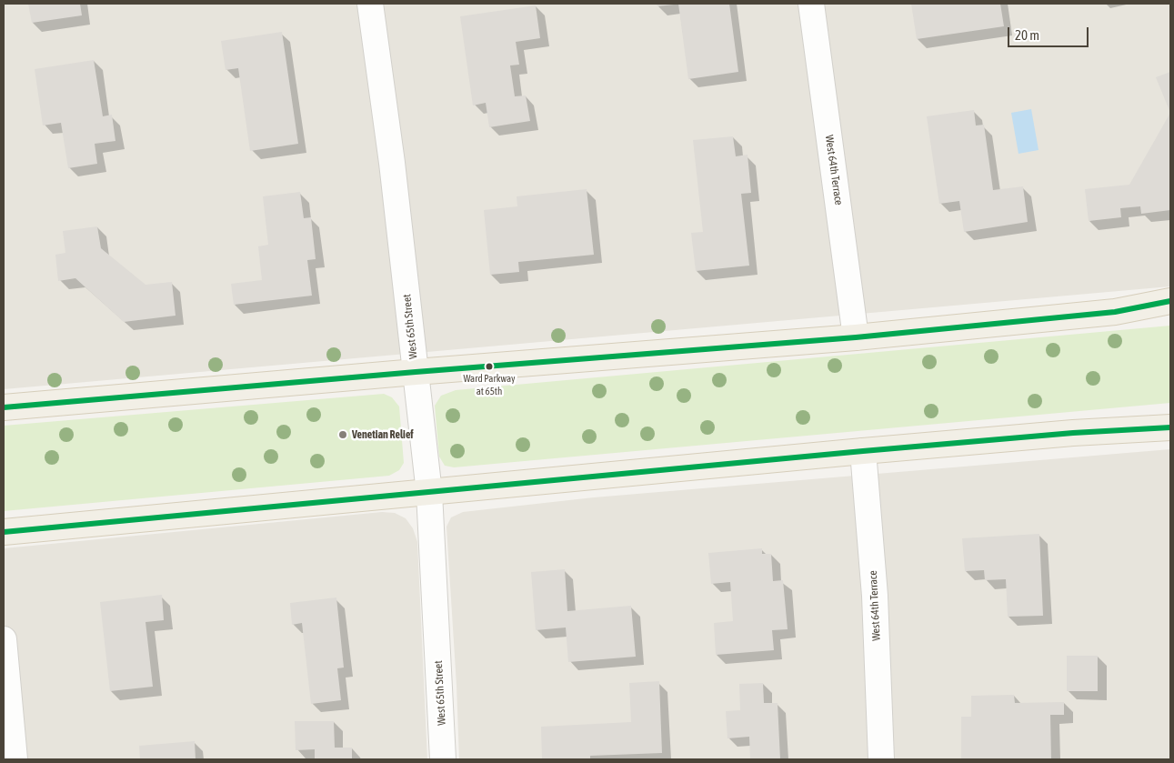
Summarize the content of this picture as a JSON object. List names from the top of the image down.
{
  "streets": {
    "street": ["West 64th Terrace", "West 65th Street"]
  },
  "places": ["Ward Parkway at 65th", "Venetian Relief"],
  "scale_bar": "20 m"
}
